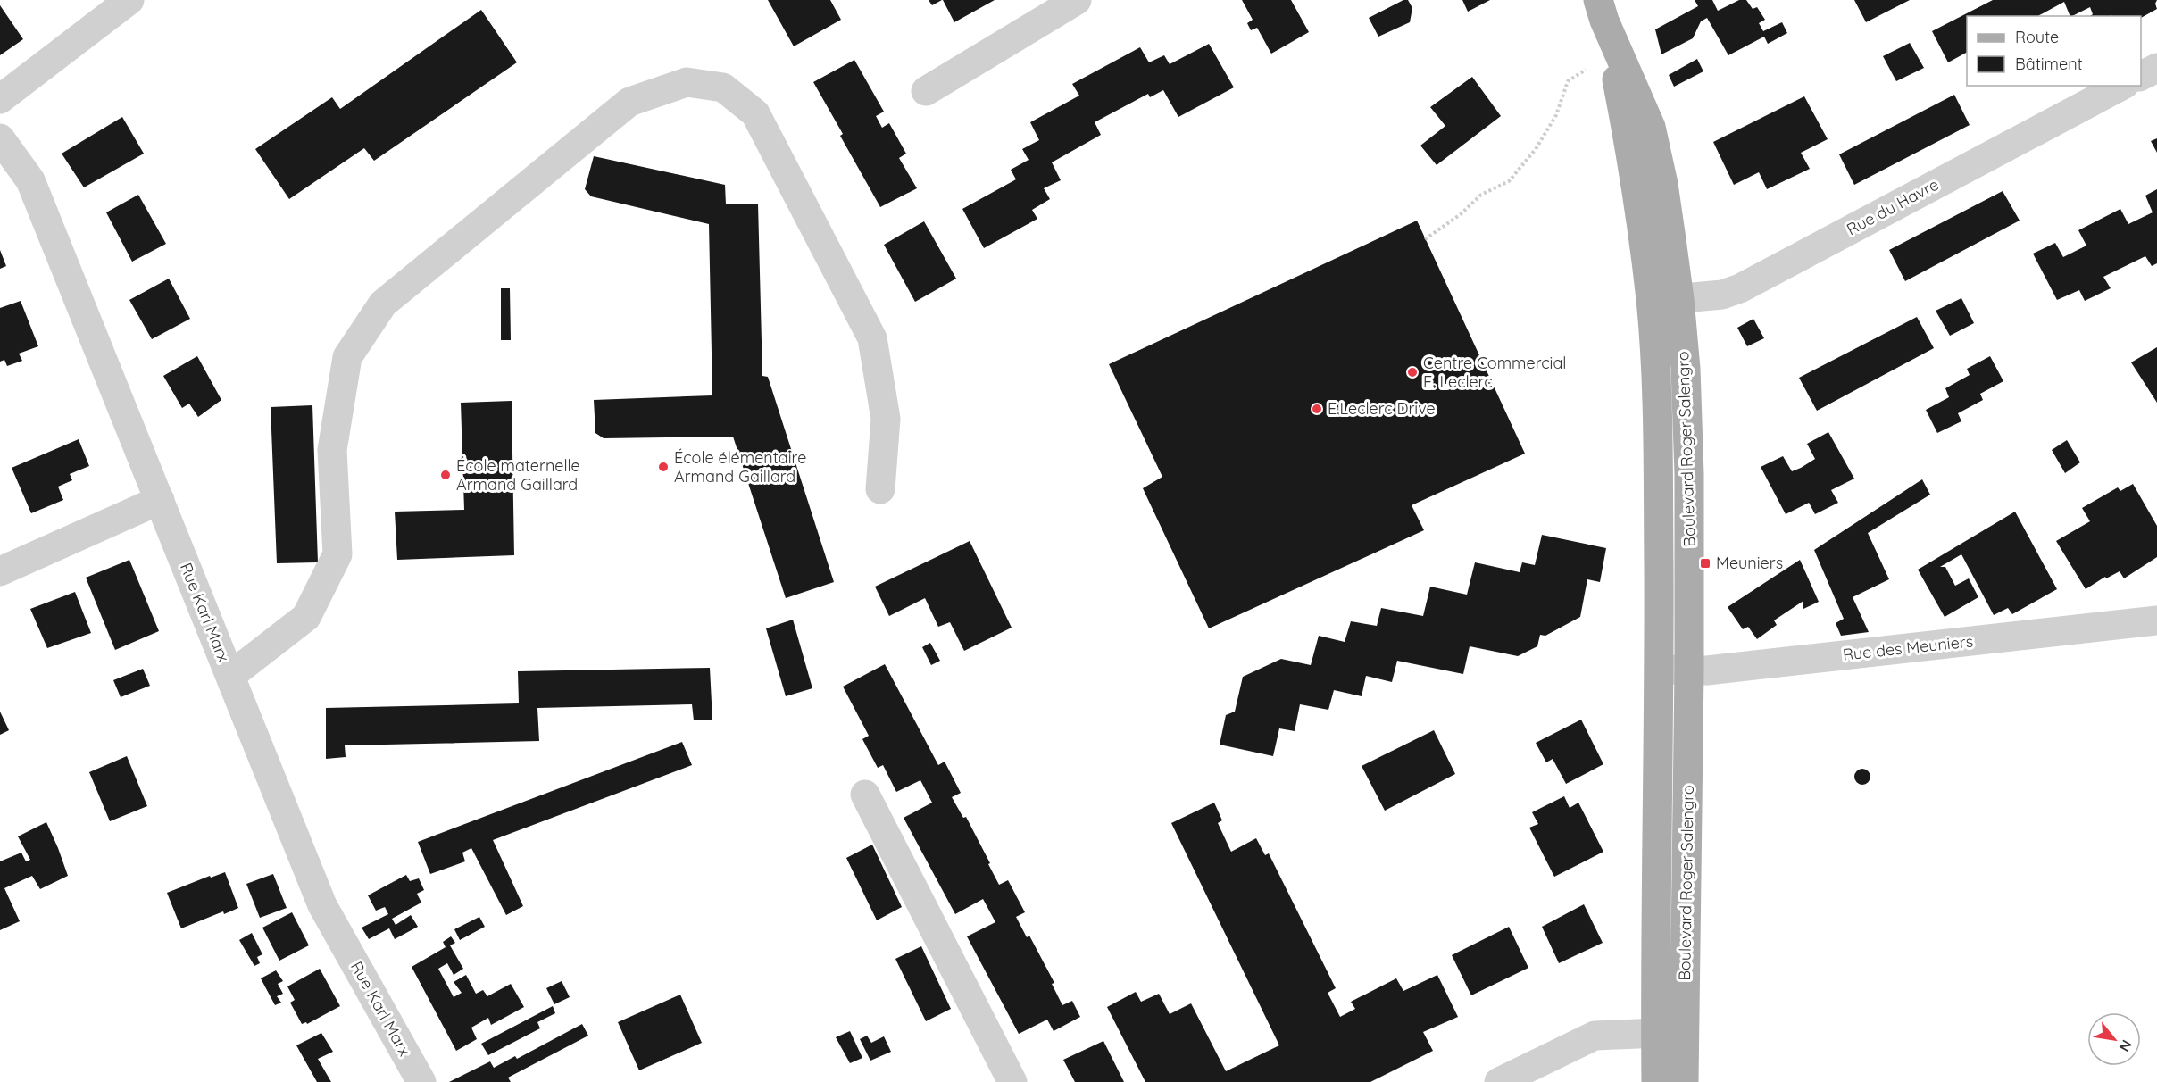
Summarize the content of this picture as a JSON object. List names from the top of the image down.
{
  "streets": {
    "main road": ["Boulevard Roger Salengro"],
    "street": ["Rue du Havre", "Rue Karl Marx", "Rue des Meuniers"]
  },
  "crossings": [
    ["Rue du Havre", "Boulevard Roger Salengro"],
    ["Boulevard Roger Salengro", "Rue des Meuniers"]
  ],
  "places": {
    "other": [
      "Centre Commercial E. Leclerc",
      "E.Leclerc Drive",
      "École élémentaire Armand Gaillard",
      "École maternelle Armand Gaillard"
    ],
    "transit": ["Meuniers"]
  },
  "legend": ["Route", "Bâtiment"],
  "north": "bottom right"
}
